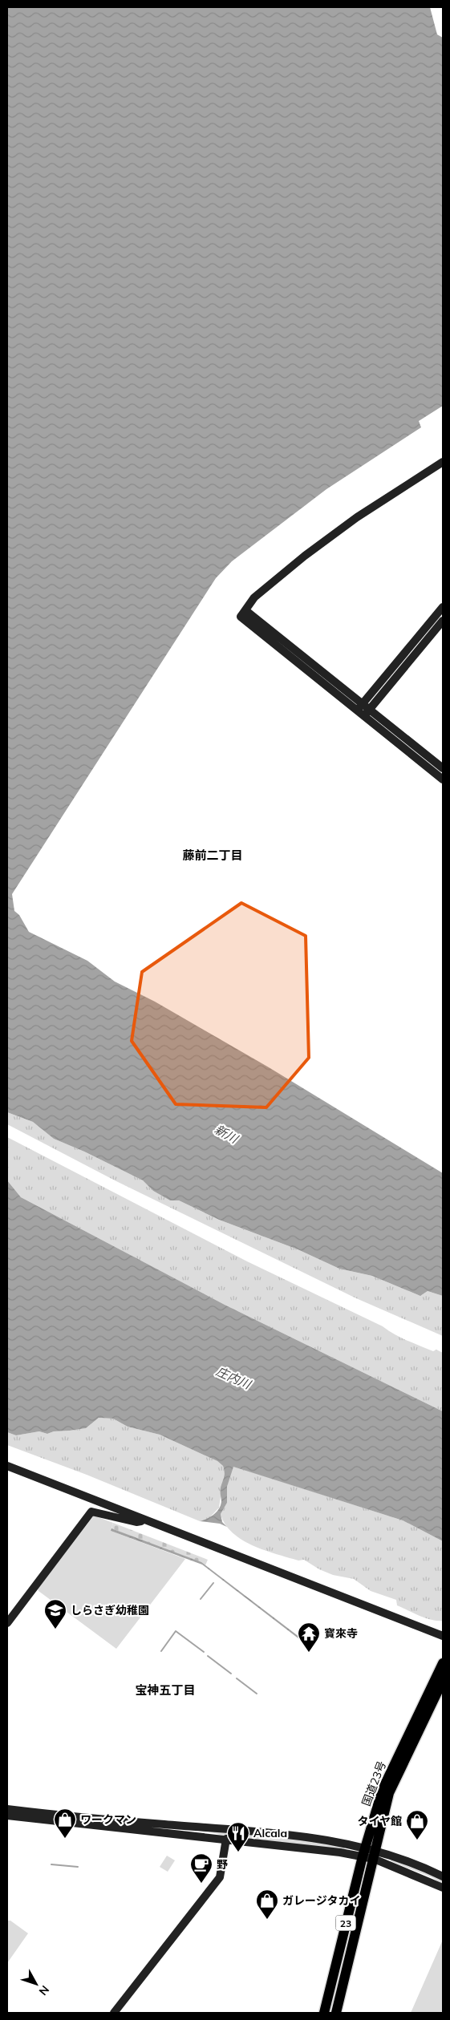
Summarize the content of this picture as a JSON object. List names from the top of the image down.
{
  "streets": {
    "highway": ["国道23号", "23"]
  },
  "districts": ["藤前二丁目", "宝神五丁目"],
  "water": ["新川", "庄内川"],
  "places": {
    "school or university": ["しらさぎ幼稚園"],
    "temple": ["寳來寺"],
    "shop": ["ワークマン", "タイヤ館", "ガレージタカイ"],
    "restaurant": ["Alcala"],
    "cafe": ["野"]
  },
  "north": "bottom right"
}
